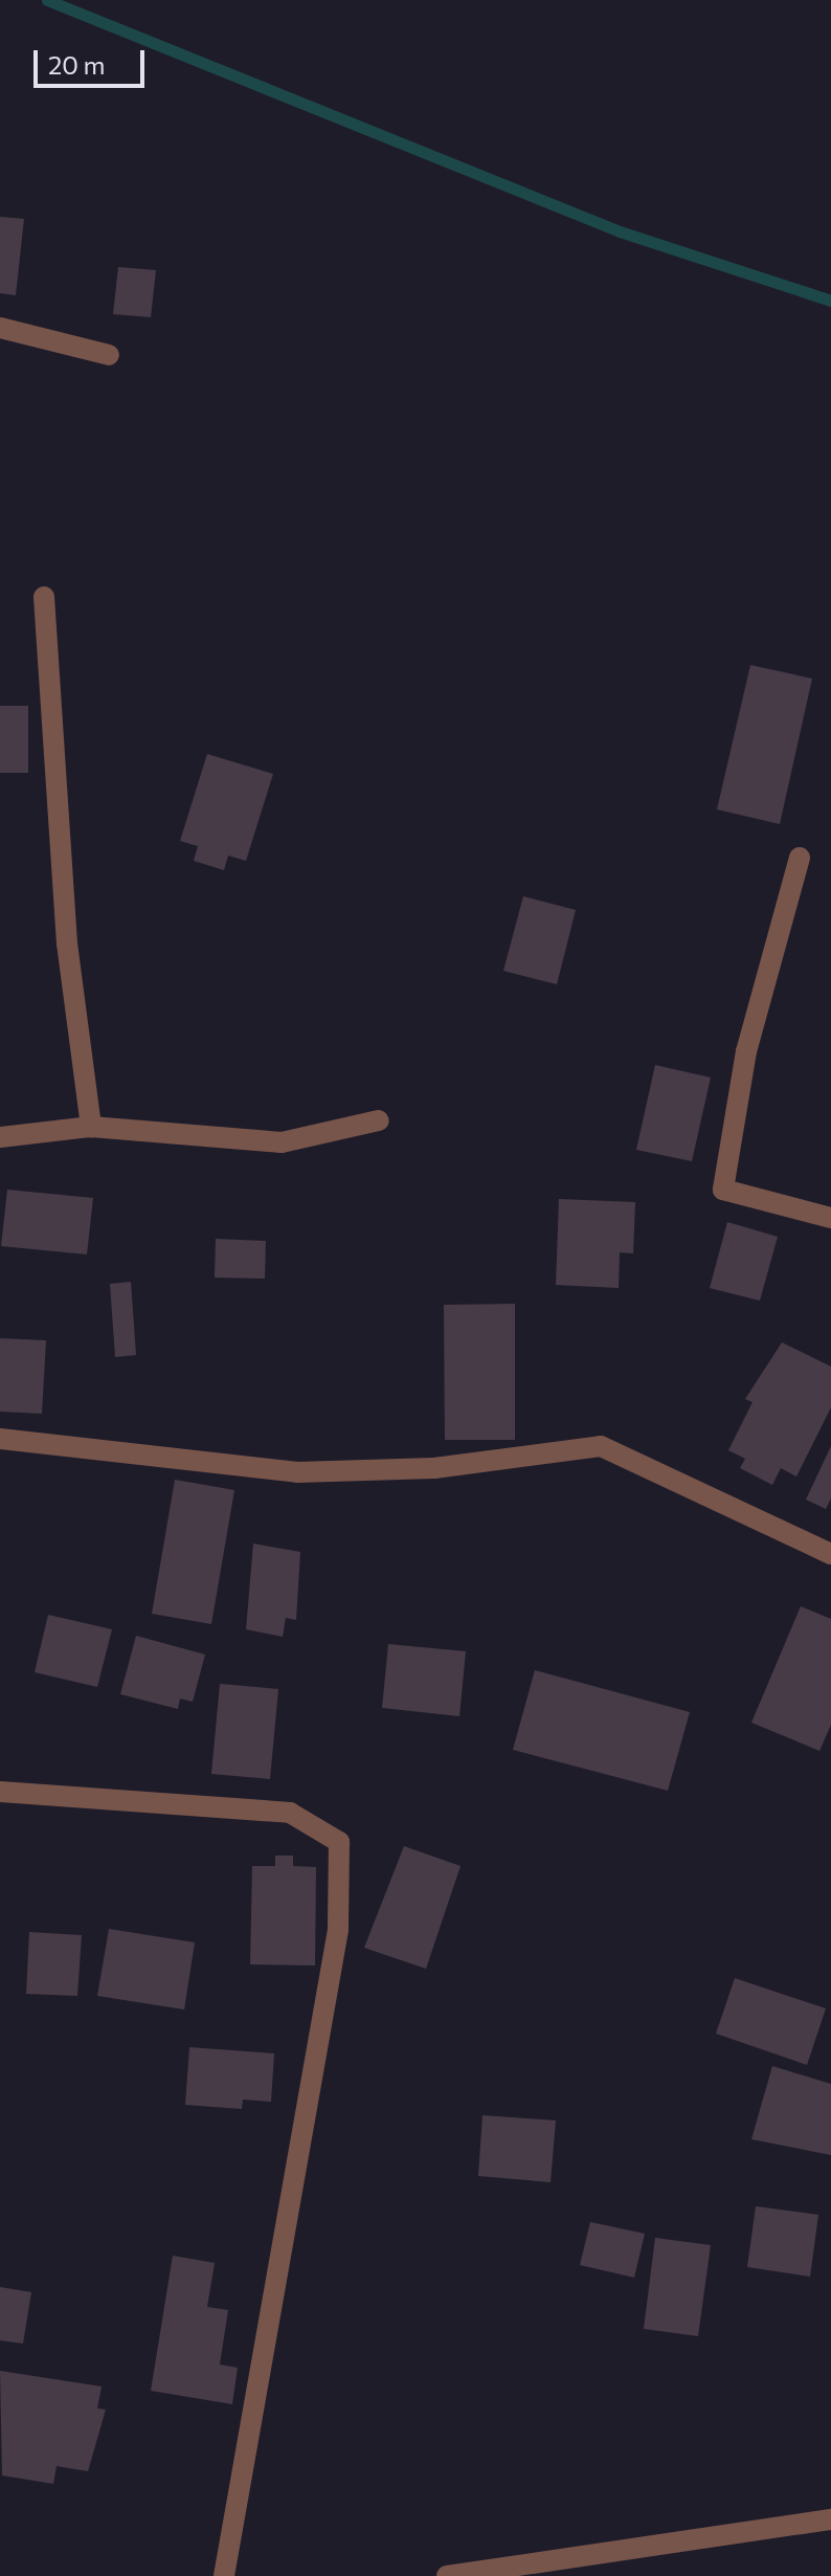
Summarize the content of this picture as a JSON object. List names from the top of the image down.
{
  "scale_bar": "20 m"
}
